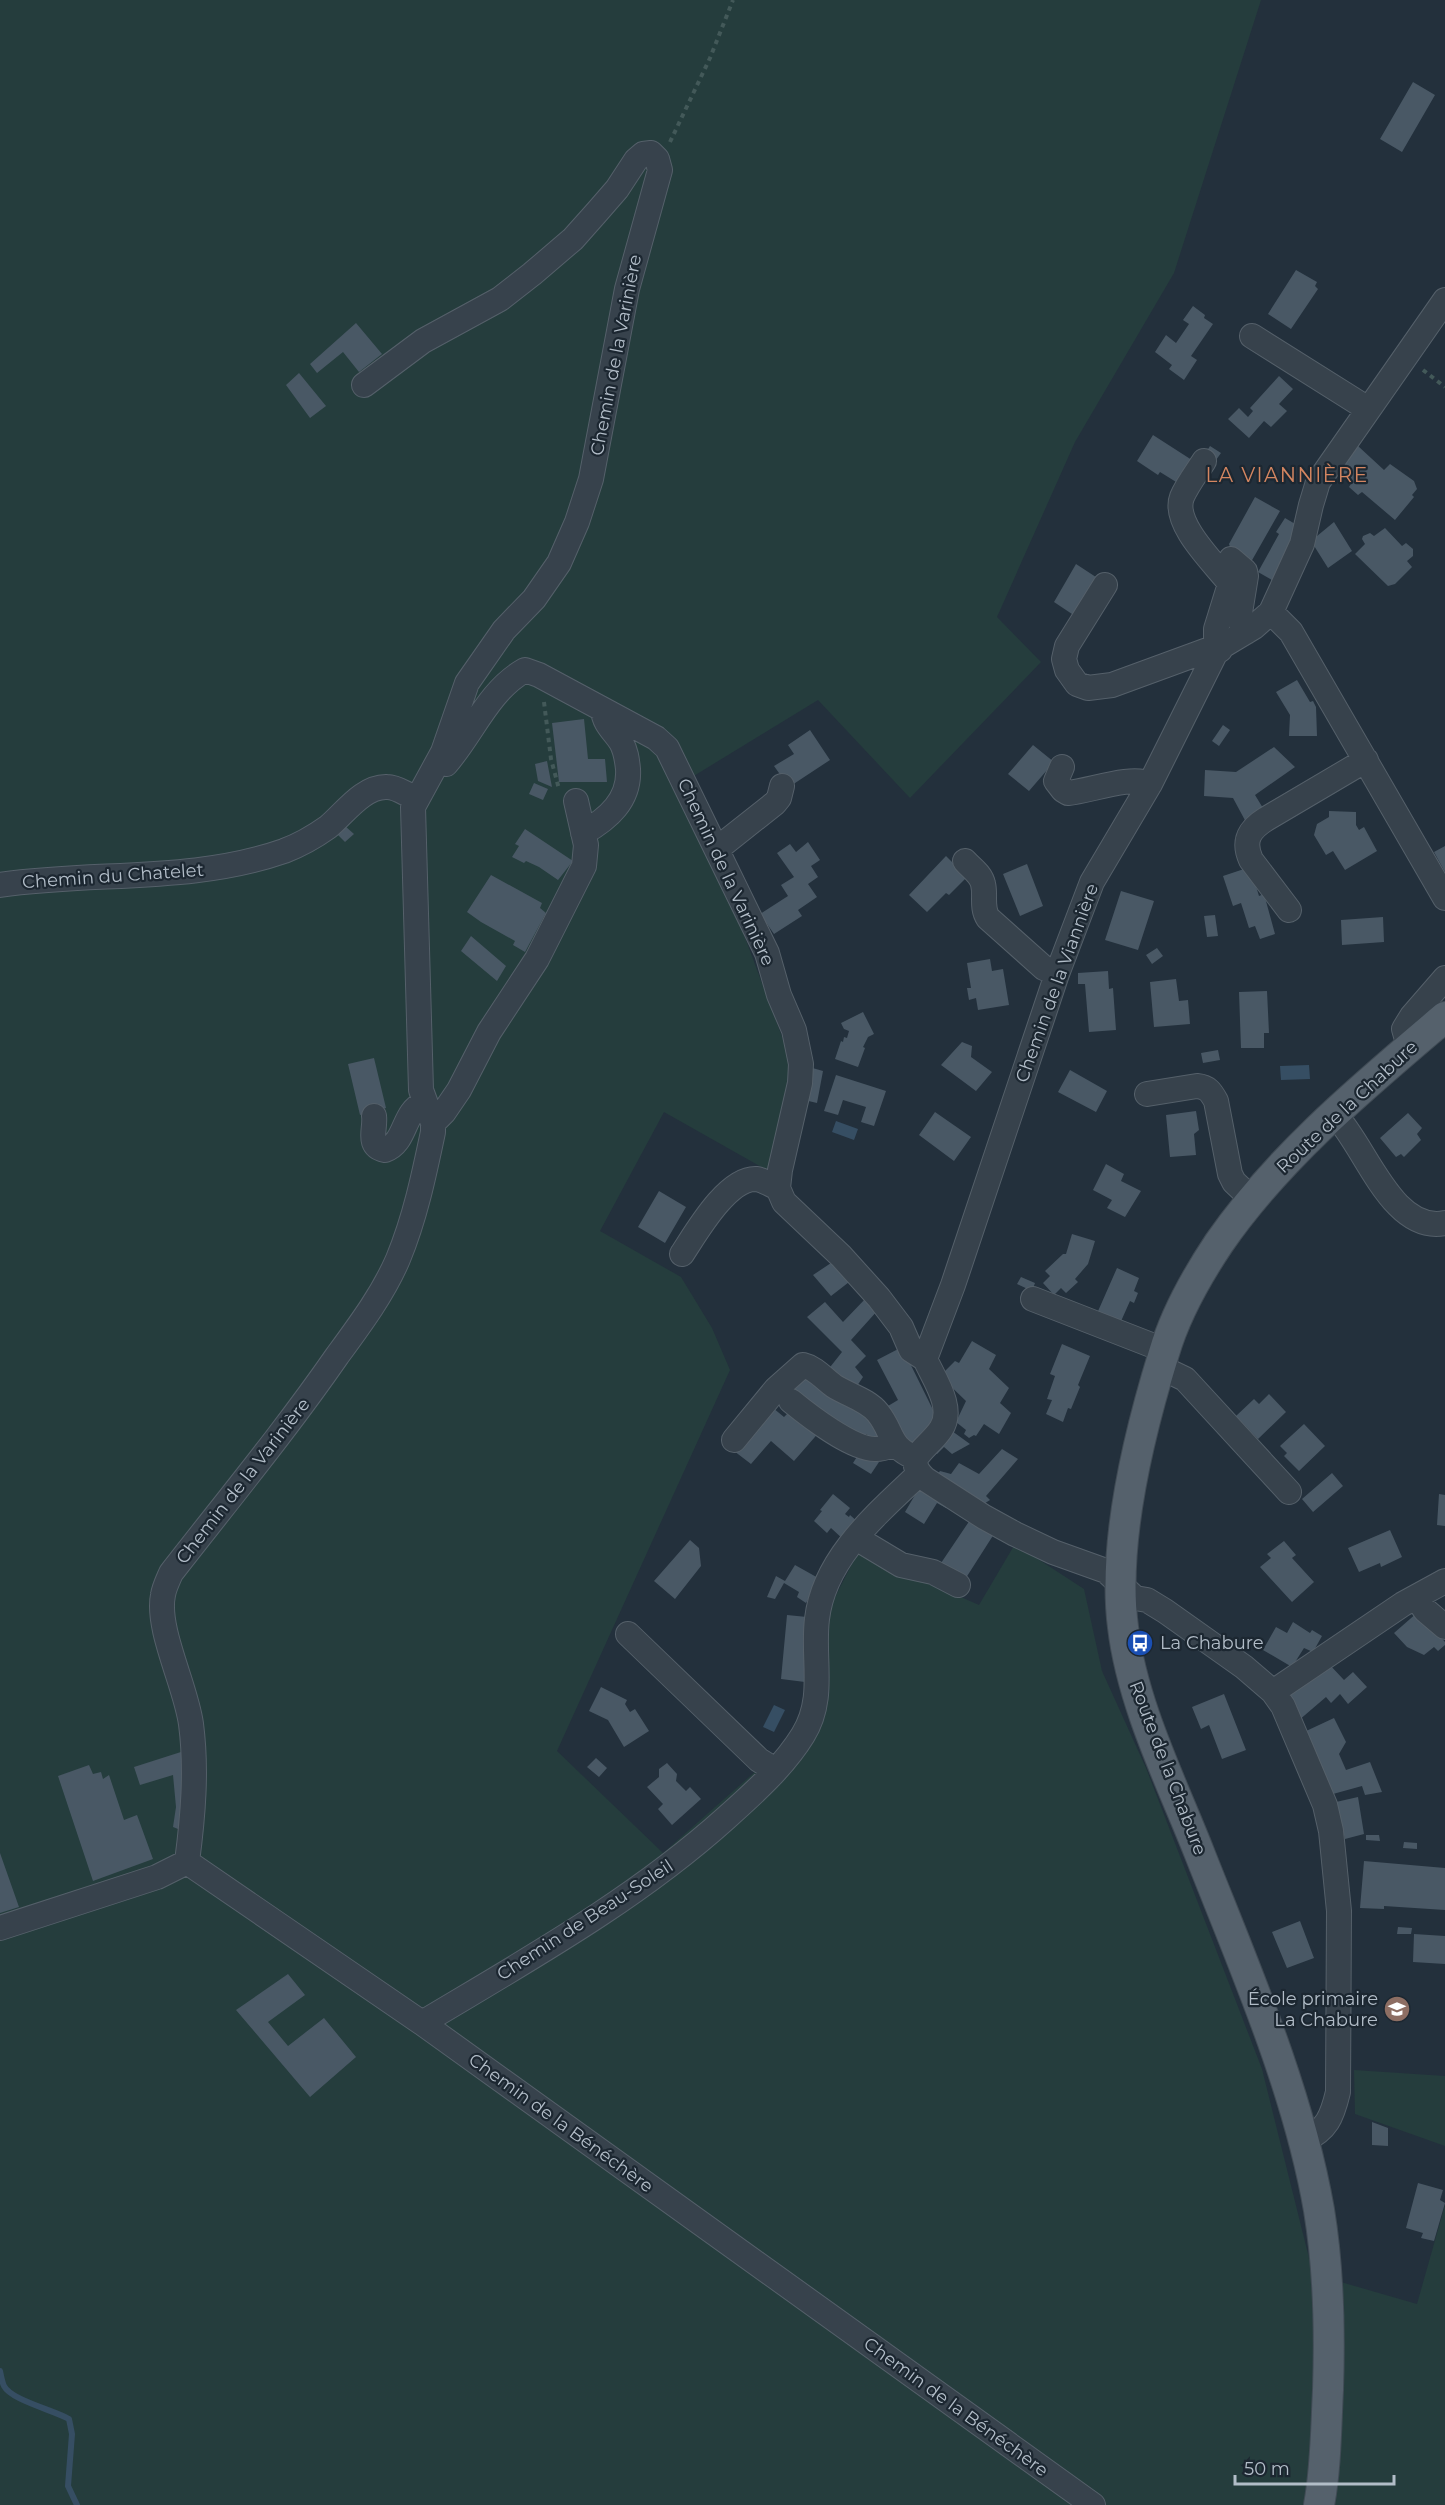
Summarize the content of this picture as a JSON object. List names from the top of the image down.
{
  "streets": {
    "main road": ["Route de la Chabure"],
    "street": [
      "Chemin de la Varinière",
      "Chemin du Chatelet",
      "Chemin de la Viannière",
      "Chemin de Beau-Soleil",
      "Chemin de la Bénéchère"
    ]
  },
  "crossings": [
    ["Chemin de la Varinière", "Chemin du Chatelet"],
    ["Chemin de la Varinière", "Chemin de la Bénéchère"],
    ["Chemin de Beau-Soleil", "Chemin de la Bénéchère"]
  ],
  "districts": ["LA VIANNIÈRE"],
  "places": {
    "bus stop": ["La Chabure"],
    "school or university": ["École primaire La Chabure"]
  },
  "scale_bar": "50 m"
}
